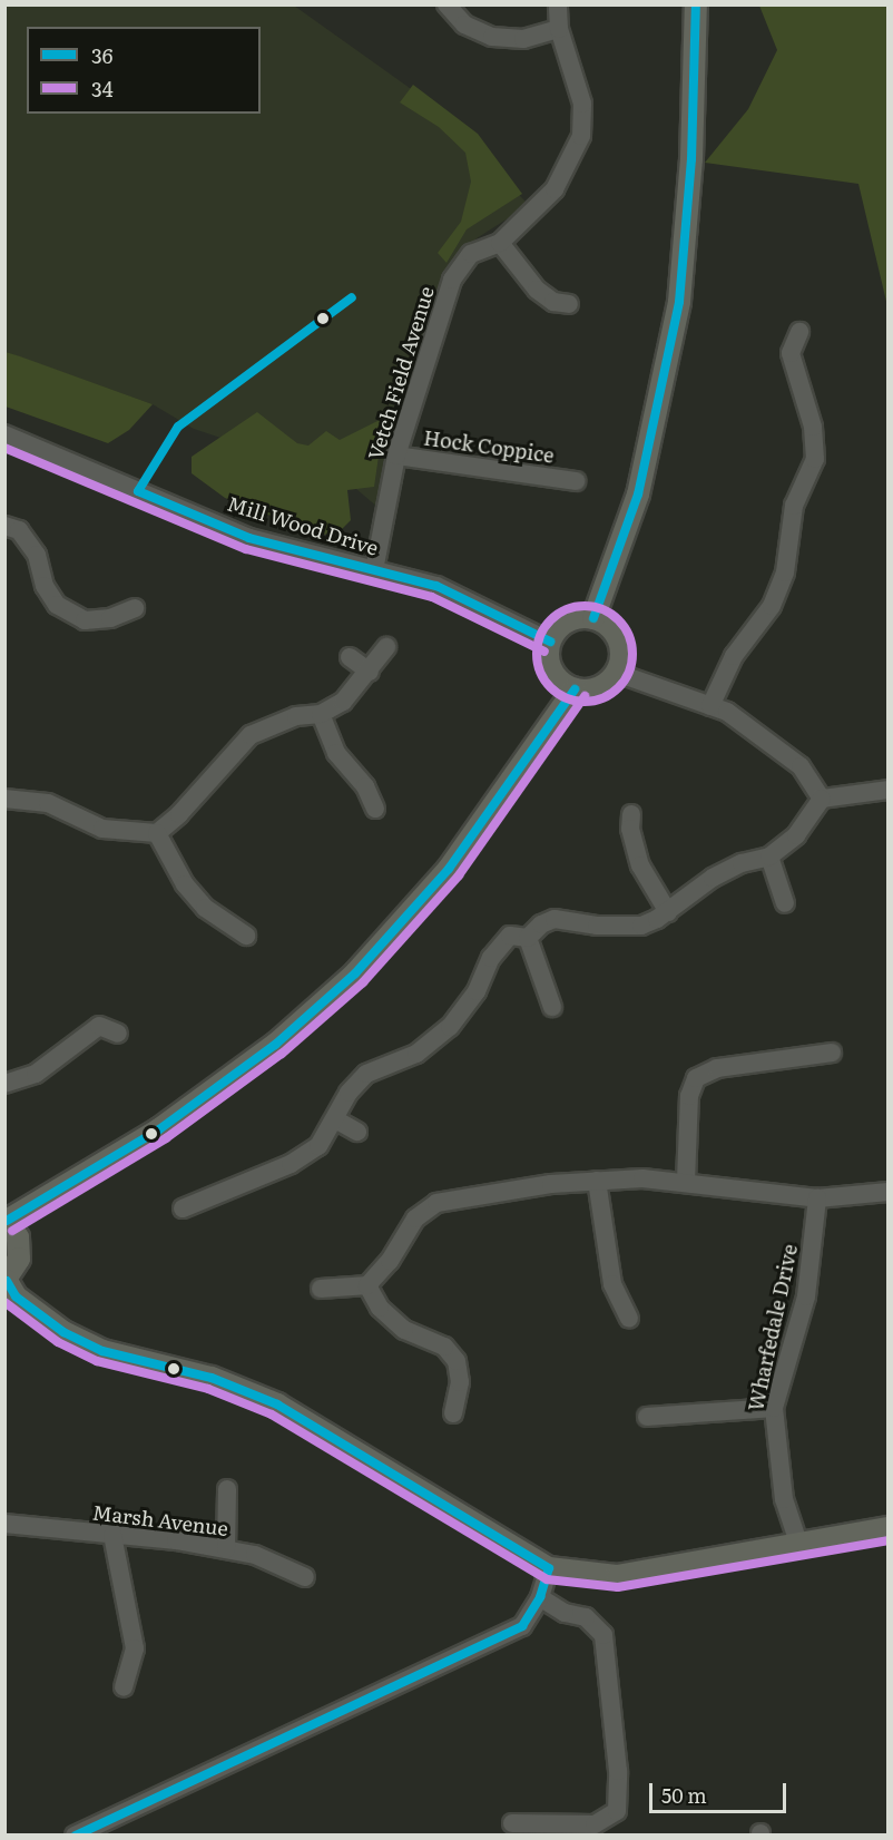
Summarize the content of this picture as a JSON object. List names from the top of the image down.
{
  "streets": {
    "street": [
      "Vetch Field Avenue",
      "Hock Coppice",
      "Mill Wood Drive",
      "Wharfedale Drive",
      "Marsh Avenue"
    ]
  },
  "crossings": [
    ["Vetch Field Avenue", "Hock Coppice"],
    ["Vetch Field Avenue", "Mill Wood Drive"]
  ],
  "lines": ["transit line 36", "transit line 34"],
  "legend": ["36", "34"],
  "scale_bar": "50 m"
}
